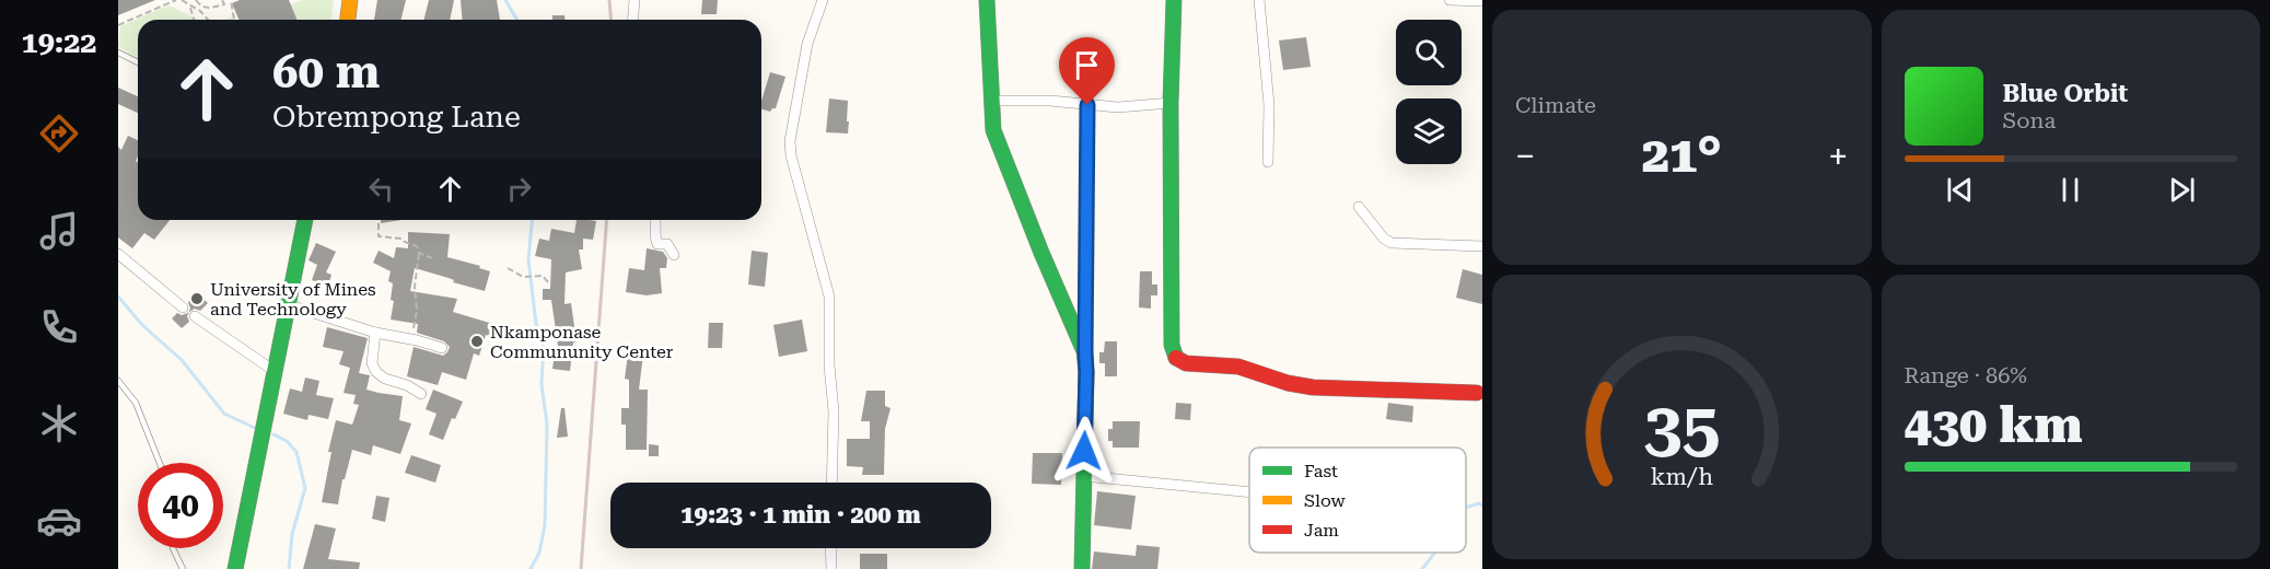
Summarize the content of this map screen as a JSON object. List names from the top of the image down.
{
  "places": ["University of Mines and Technology", "Nkamponase Commununity Center"],
  "legend": ["Fast", "Slow", "Jam"],
  "page": {
    "tabs": "19:22",
    "tile": [
      "Climate",
      ["Range · 86%", "430 km"]
    ],
    "turn": ["60 m", "Obrempong Lane"],
    "song": ["Blue Orbit", "Sona"],
    "heat": ["−", "21°", "+"],
    "limit": "40",
    "trip": "19:23 · 1 min · 200 m",
    "gauge": ["35", "km/h"]
  }
}
